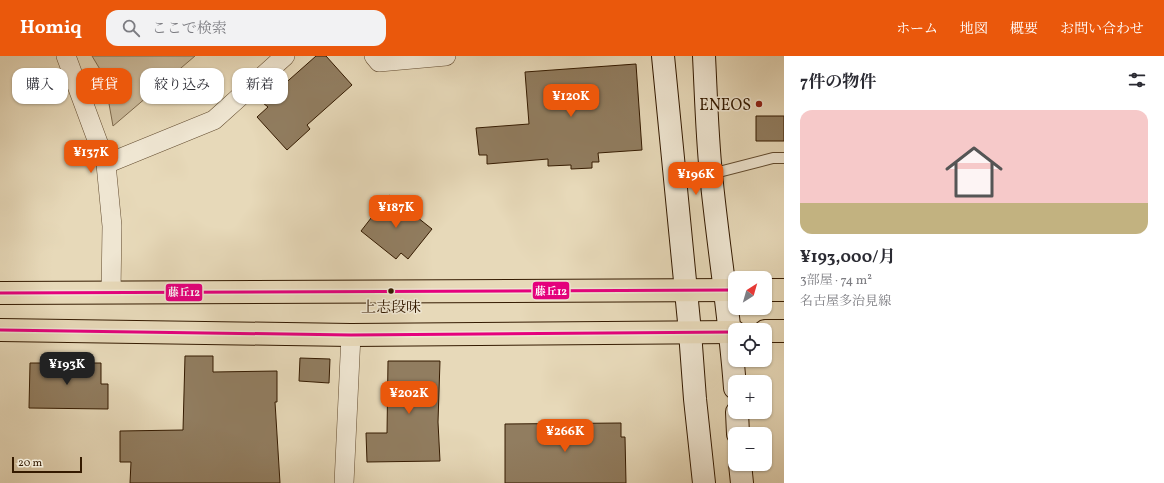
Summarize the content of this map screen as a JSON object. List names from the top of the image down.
{
  "places": ["ENEOS", "上志段味"],
  "lines": ["transit line 藤丘12"],
  "scale_bar": "20 m",
  "north": "top right",
  "page": {
    "header": "Homiq",
    "search": "ここで検索",
    "nav": [
      "ホーム",
      "地図",
      "概要",
      "お問い合わせ"
    ],
    "heading": "7件の物件",
    "chip": [
      "購入",
      "賃貸",
      "絞り込み",
      "新着"
    ],
    "price": [
      "¥120K",
      "¥137K",
      "¥196K",
      "¥187K",
      "¥193K",
      "¥202K",
      "¥266K"
    ],
    "list": [
      {
        "name": "¥193,000/月",
        "note": "3部屋 · 74 m² · 名古屋多治見線"
      }
    ],
    "map_buttons": ["+", "−"],
    "scale": "20 m"
  }
}
